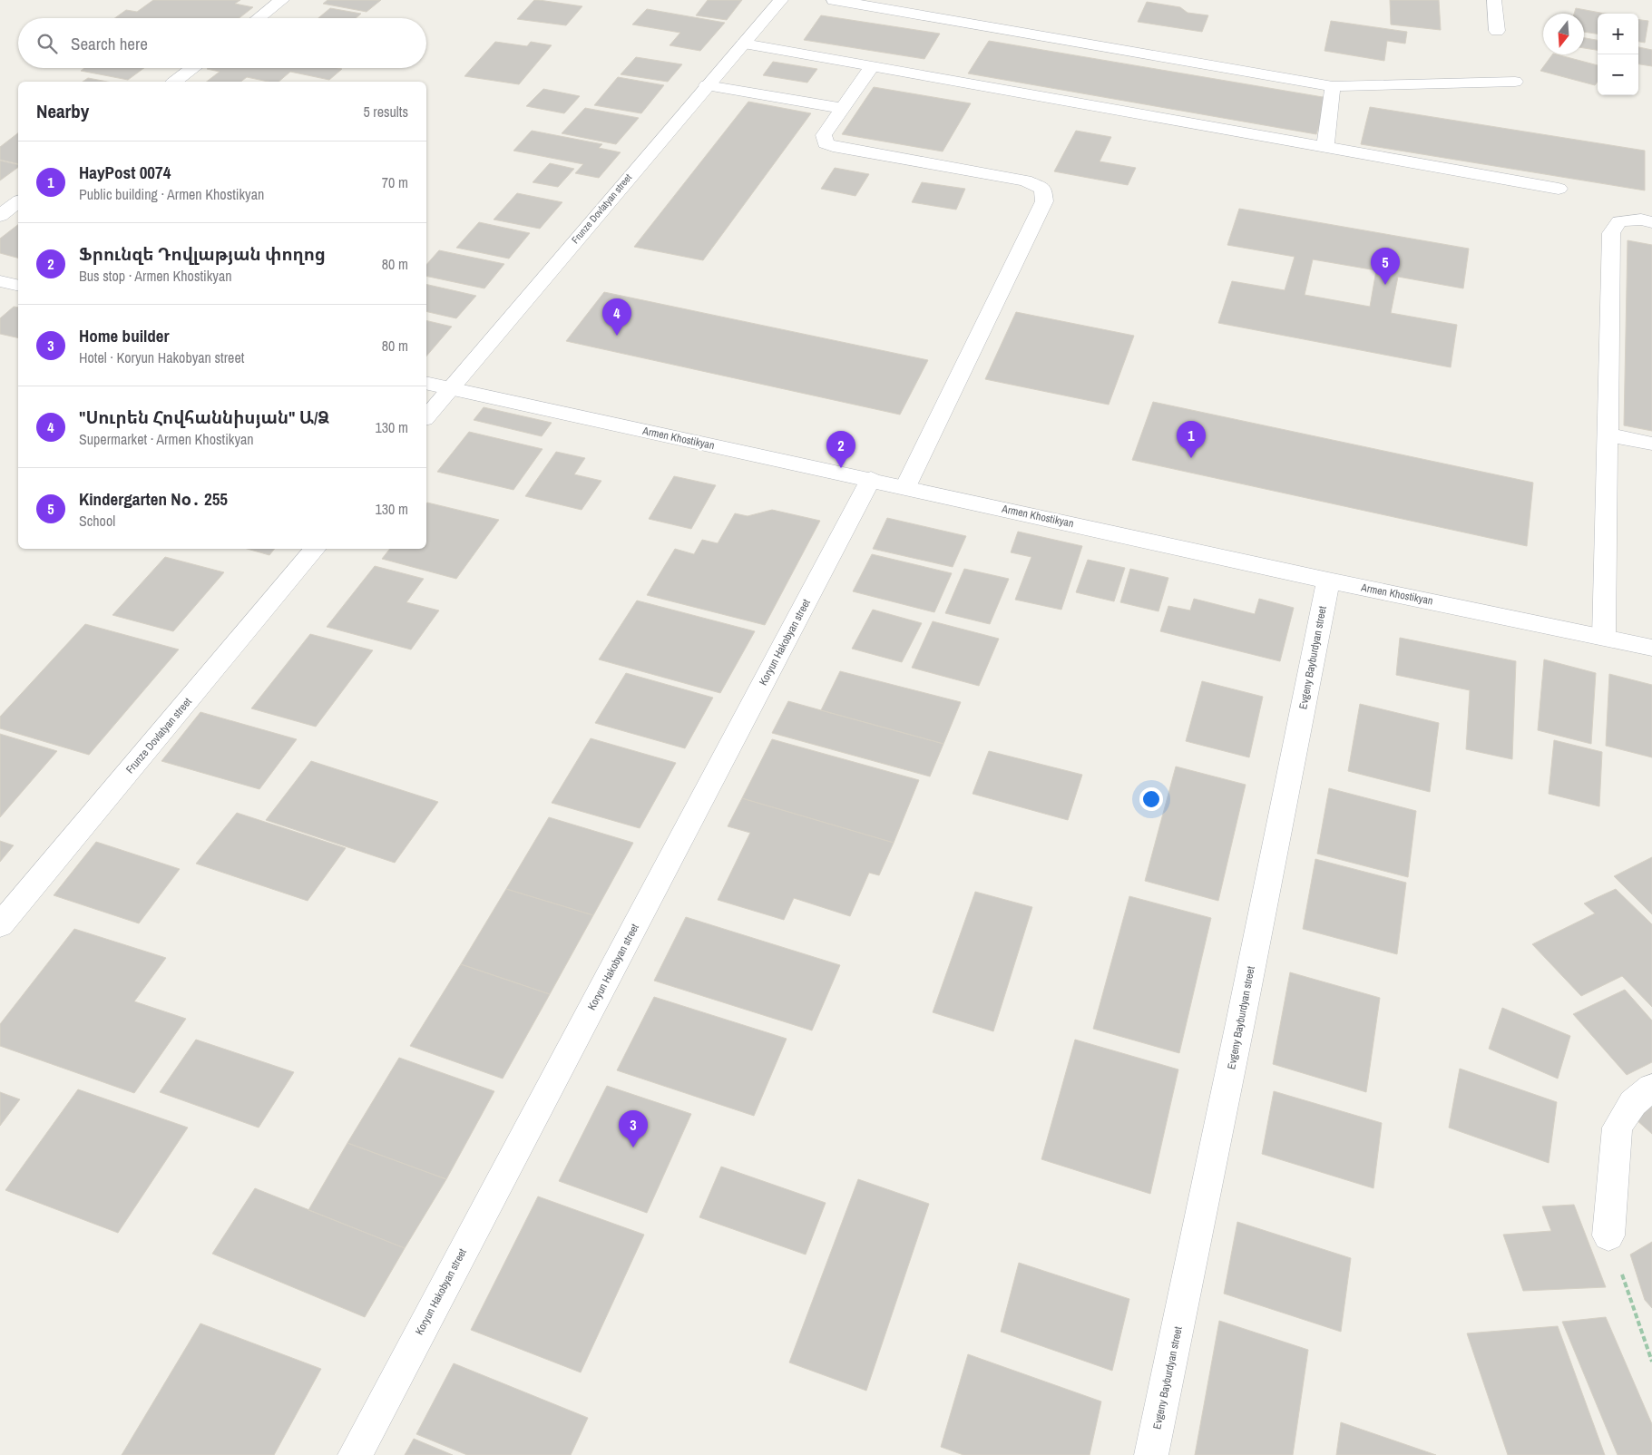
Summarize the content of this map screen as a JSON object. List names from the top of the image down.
{
  "streets": {
    "street": [
      "Frunze Dovlatyan street",
      "Armen Khostikyan",
      "Koryun Hakobyan street",
      "Evgeny Bayburdyan street"
    ]
  },
  "crossings": [
    ["Frunze Dovlatyan street", "Armen Khostikyan"],
    ["Armen Khostikyan", "Koryun Hakobyan street"],
    ["Armen Khostikyan", "Evgeny Bayburdyan street"]
  ],
  "north": "bottom",
  "page": {
    "map_buttons": ["+", "−"],
    "search": "Search here",
    "heading": ["Nearby", "5 results"],
    "list": [
      {
        "mark": "1",
        "name": "HayPost 0074",
        "note": "Public building · Armen Khostikyan",
        "value": "70 m"
      },
      {
        "mark": "2",
        "name": "Ֆրունզե Դովլաթյան փողոց",
        "note": "Bus stop · Armen Khostikyan",
        "value": "80 m"
      },
      {
        "mark": "3",
        "name": "Home builder",
        "note": "Hotel · Koryun Hakobyan street",
        "value": "80 m"
      },
      {
        "mark": "4",
        "name": "\"Սուրեն Հովհաննիսյան\" Ա/Ձ",
        "note": "Supermarket · Armen Khostikyan",
        "value": "130 m"
      },
      {
        "mark": "5",
        "name": "Kindergarten Nօ․ 255",
        "note": "School",
        "value": "130 m"
      }
    ],
    "pins": [
      "5",
      "4",
      "1",
      "2",
      "3"
    ]
  }
}
